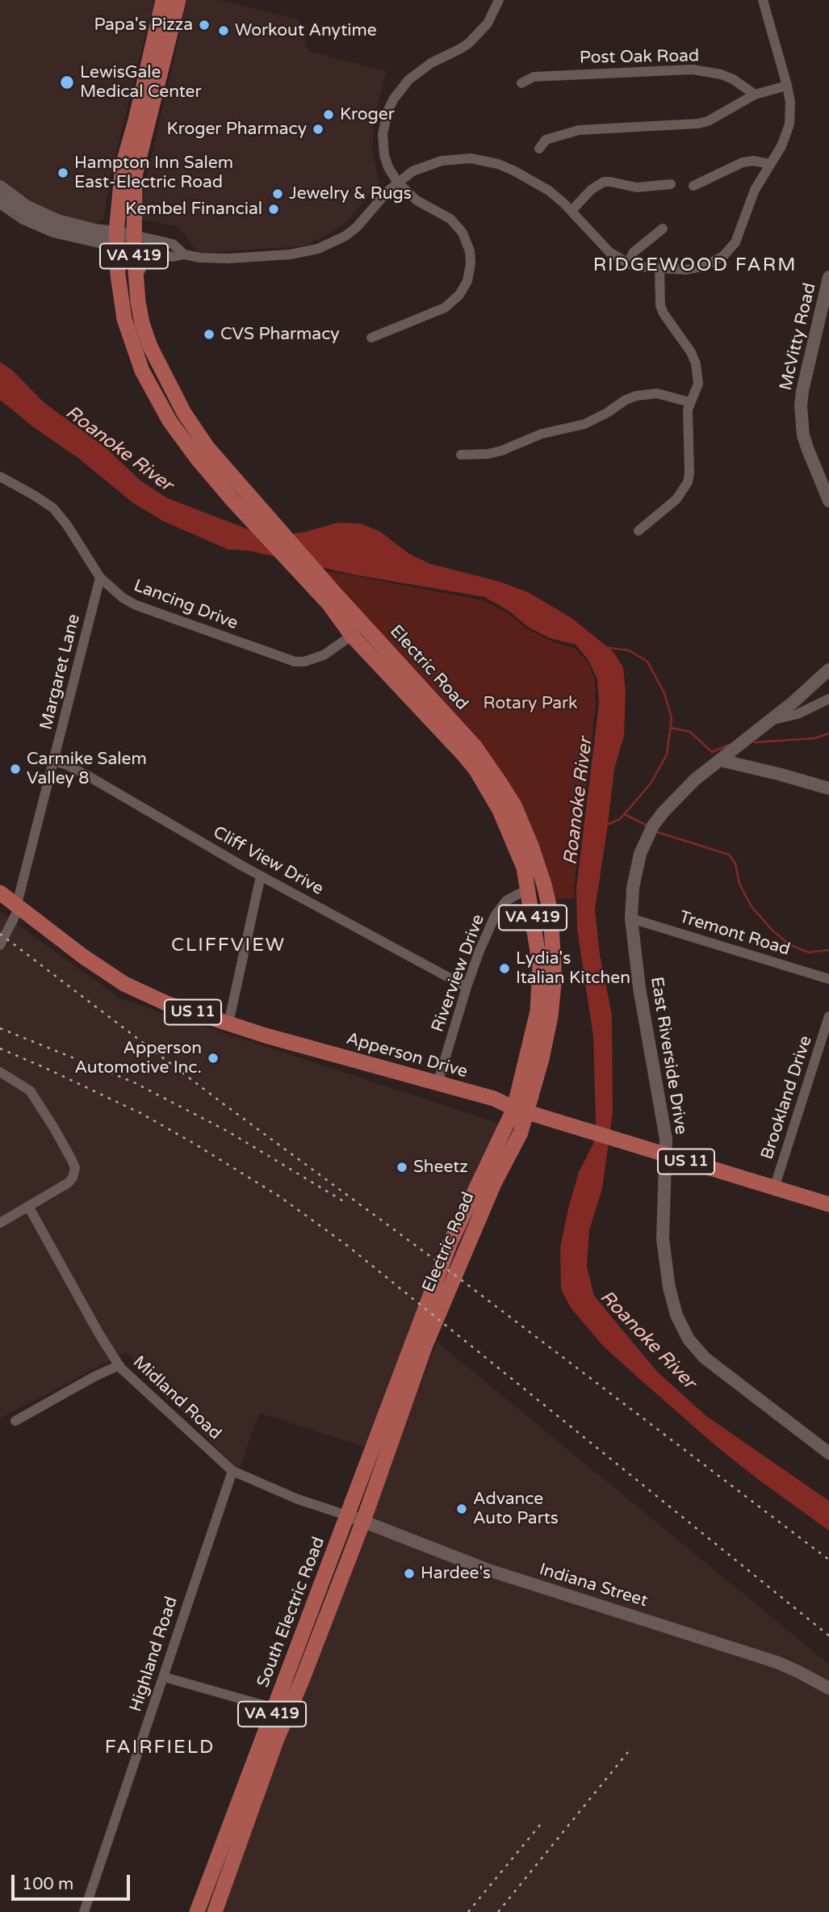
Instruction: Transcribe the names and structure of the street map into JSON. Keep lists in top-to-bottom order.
{
  "streets": {
    "main road": [
      "VA 419",
      "Electric Road",
      "US 11",
      "Apperson Drive",
      "South Electric Road"
    ],
    "street": [
      "Post Oak Road",
      "McVitty Road",
      "Lancing Drive",
      "Margaret Lane",
      "Cliff View Drive",
      "Tremont Road",
      "Riverview Drive",
      "East Riverside Drive",
      "Brookland Drive",
      "Midland Road",
      "Indiana Street",
      "Highland Road"
    ]
  },
  "crossings": [
    ["Lancing Drive", "Electric Road"],
    ["Lancing Drive", "Margaret Lane"],
    ["Electric Road", "Riverview Drive"],
    ["Electric Road", "Apperson Drive"],
    ["Electric Road", "Midland Road"],
    ["Electric Road", "Indiana Street"],
    ["Electric Road", "South Electric Road"],
    ["Margaret Lane", "Cliff View Drive"],
    ["Margaret Lane", "Apperson Drive"],
    ["Cliff View Drive", "Riverview Drive"],
    ["Tremont Road", "East Riverside Drive"],
    ["Riverview Drive", "Apperson Drive"],
    ["Apperson Drive", "East Riverside Drive"],
    ["Apperson Drive", "Brookland Drive"],
    ["Midland Road", "Indiana Street"],
    ["Midland Road", "South Electric Road"],
    ["Midland Road", "Highland Road"],
    ["Indiana Street", "South Electric Road"]
  ],
  "districts": ["RIDGEWOOD FARM", "CLIFFVIEW", "FAIRFIELD"],
  "water": ["Roanoke River"],
  "parks": ["Rotary Park"],
  "places": [
    "Papa's Pizza",
    "Workout Anytime",
    "LewisGale Medical Center",
    "Kroger",
    "Kroger Pharmacy",
    "Hampton Inn Salem East-Electric Road",
    "Jewelry & Rugs",
    "Kembel Financial",
    "CVS Pharmacy",
    "Carmike Salem Valley 8",
    "Lydia's Italian Kitchen",
    "Apperson Automotive Inc.",
    "Sheetz",
    "Advance Auto Parts",
    "Hardee's"
  ],
  "scale_bar": "100 m"
}
